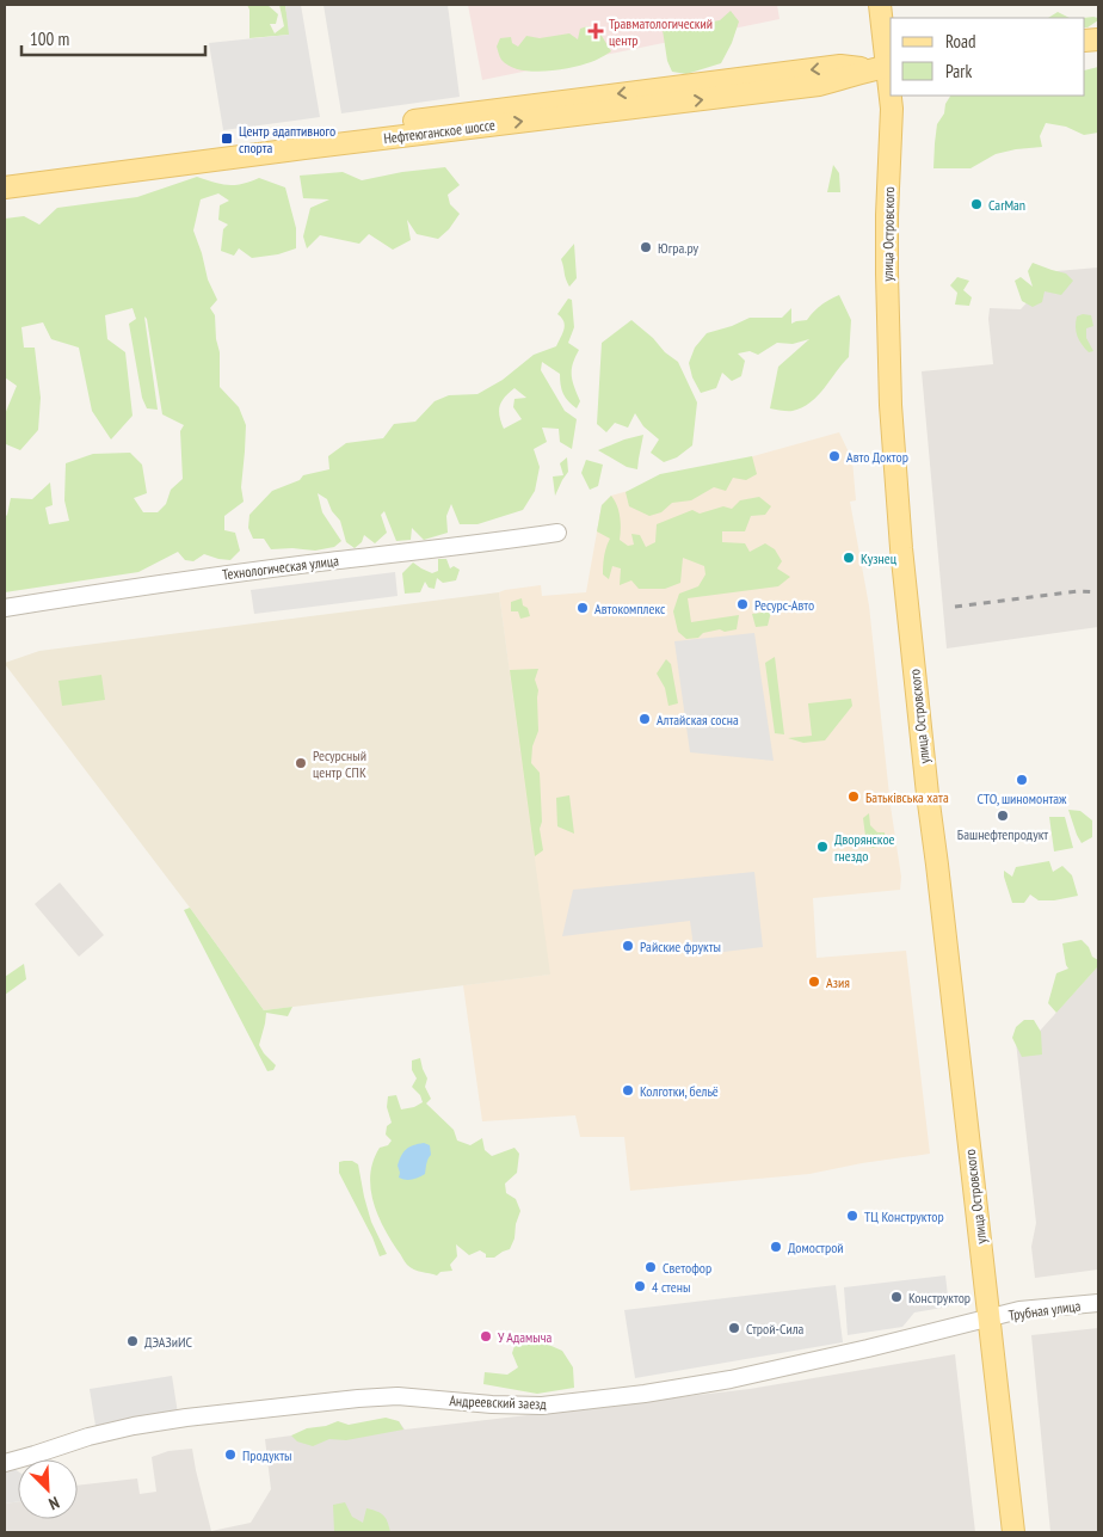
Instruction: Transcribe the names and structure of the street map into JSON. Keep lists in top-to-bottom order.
{
  "streets": {
    "main road": ["Нефтеюганское шоссе", "улица Островского"],
    "street": ["Технологическая улица", "Трубная улица", "Андреевский заезд"]
  },
  "crossings": [
    ["Нефтеюганское шоссе", "улица Островского"],
    ["улица Островского", "Трубная улица"],
    ["улица Островского", "Андреевский заезд"],
    ["Трубная улица", "Андреевский заезд"]
  ],
  "places": {
    "health": ["Травматологический центр"],
    "transit": ["Центр адаптивного спорта"],
    "other": [
      "CarMan",
      "Югра.ру",
      "Авто Доктор",
      "Кузнец",
      "Ресурс-Авто",
      "Автокомплекс",
      "Алтайская сосна",
      "Ресурсный центр СПК",
      "СТО, шиномонтаж",
      "Батькiвська хата",
      "Башнефтепродукт",
      "Дворянское гнездо",
      "Райские фрукты",
      "Азия",
      "Колготки, бельё",
      "ТЦ Конструктор",
      "Домострой",
      "Светофор",
      "4 стены",
      "Конструктор",
      "Строй-Сила",
      "У Адамыча",
      "ДЭАЗиИС",
      "Продукты"
    ]
  },
  "legend": ["Road", "Park"],
  "scale_bar": "100 m",
  "north": "bottom right"
}
